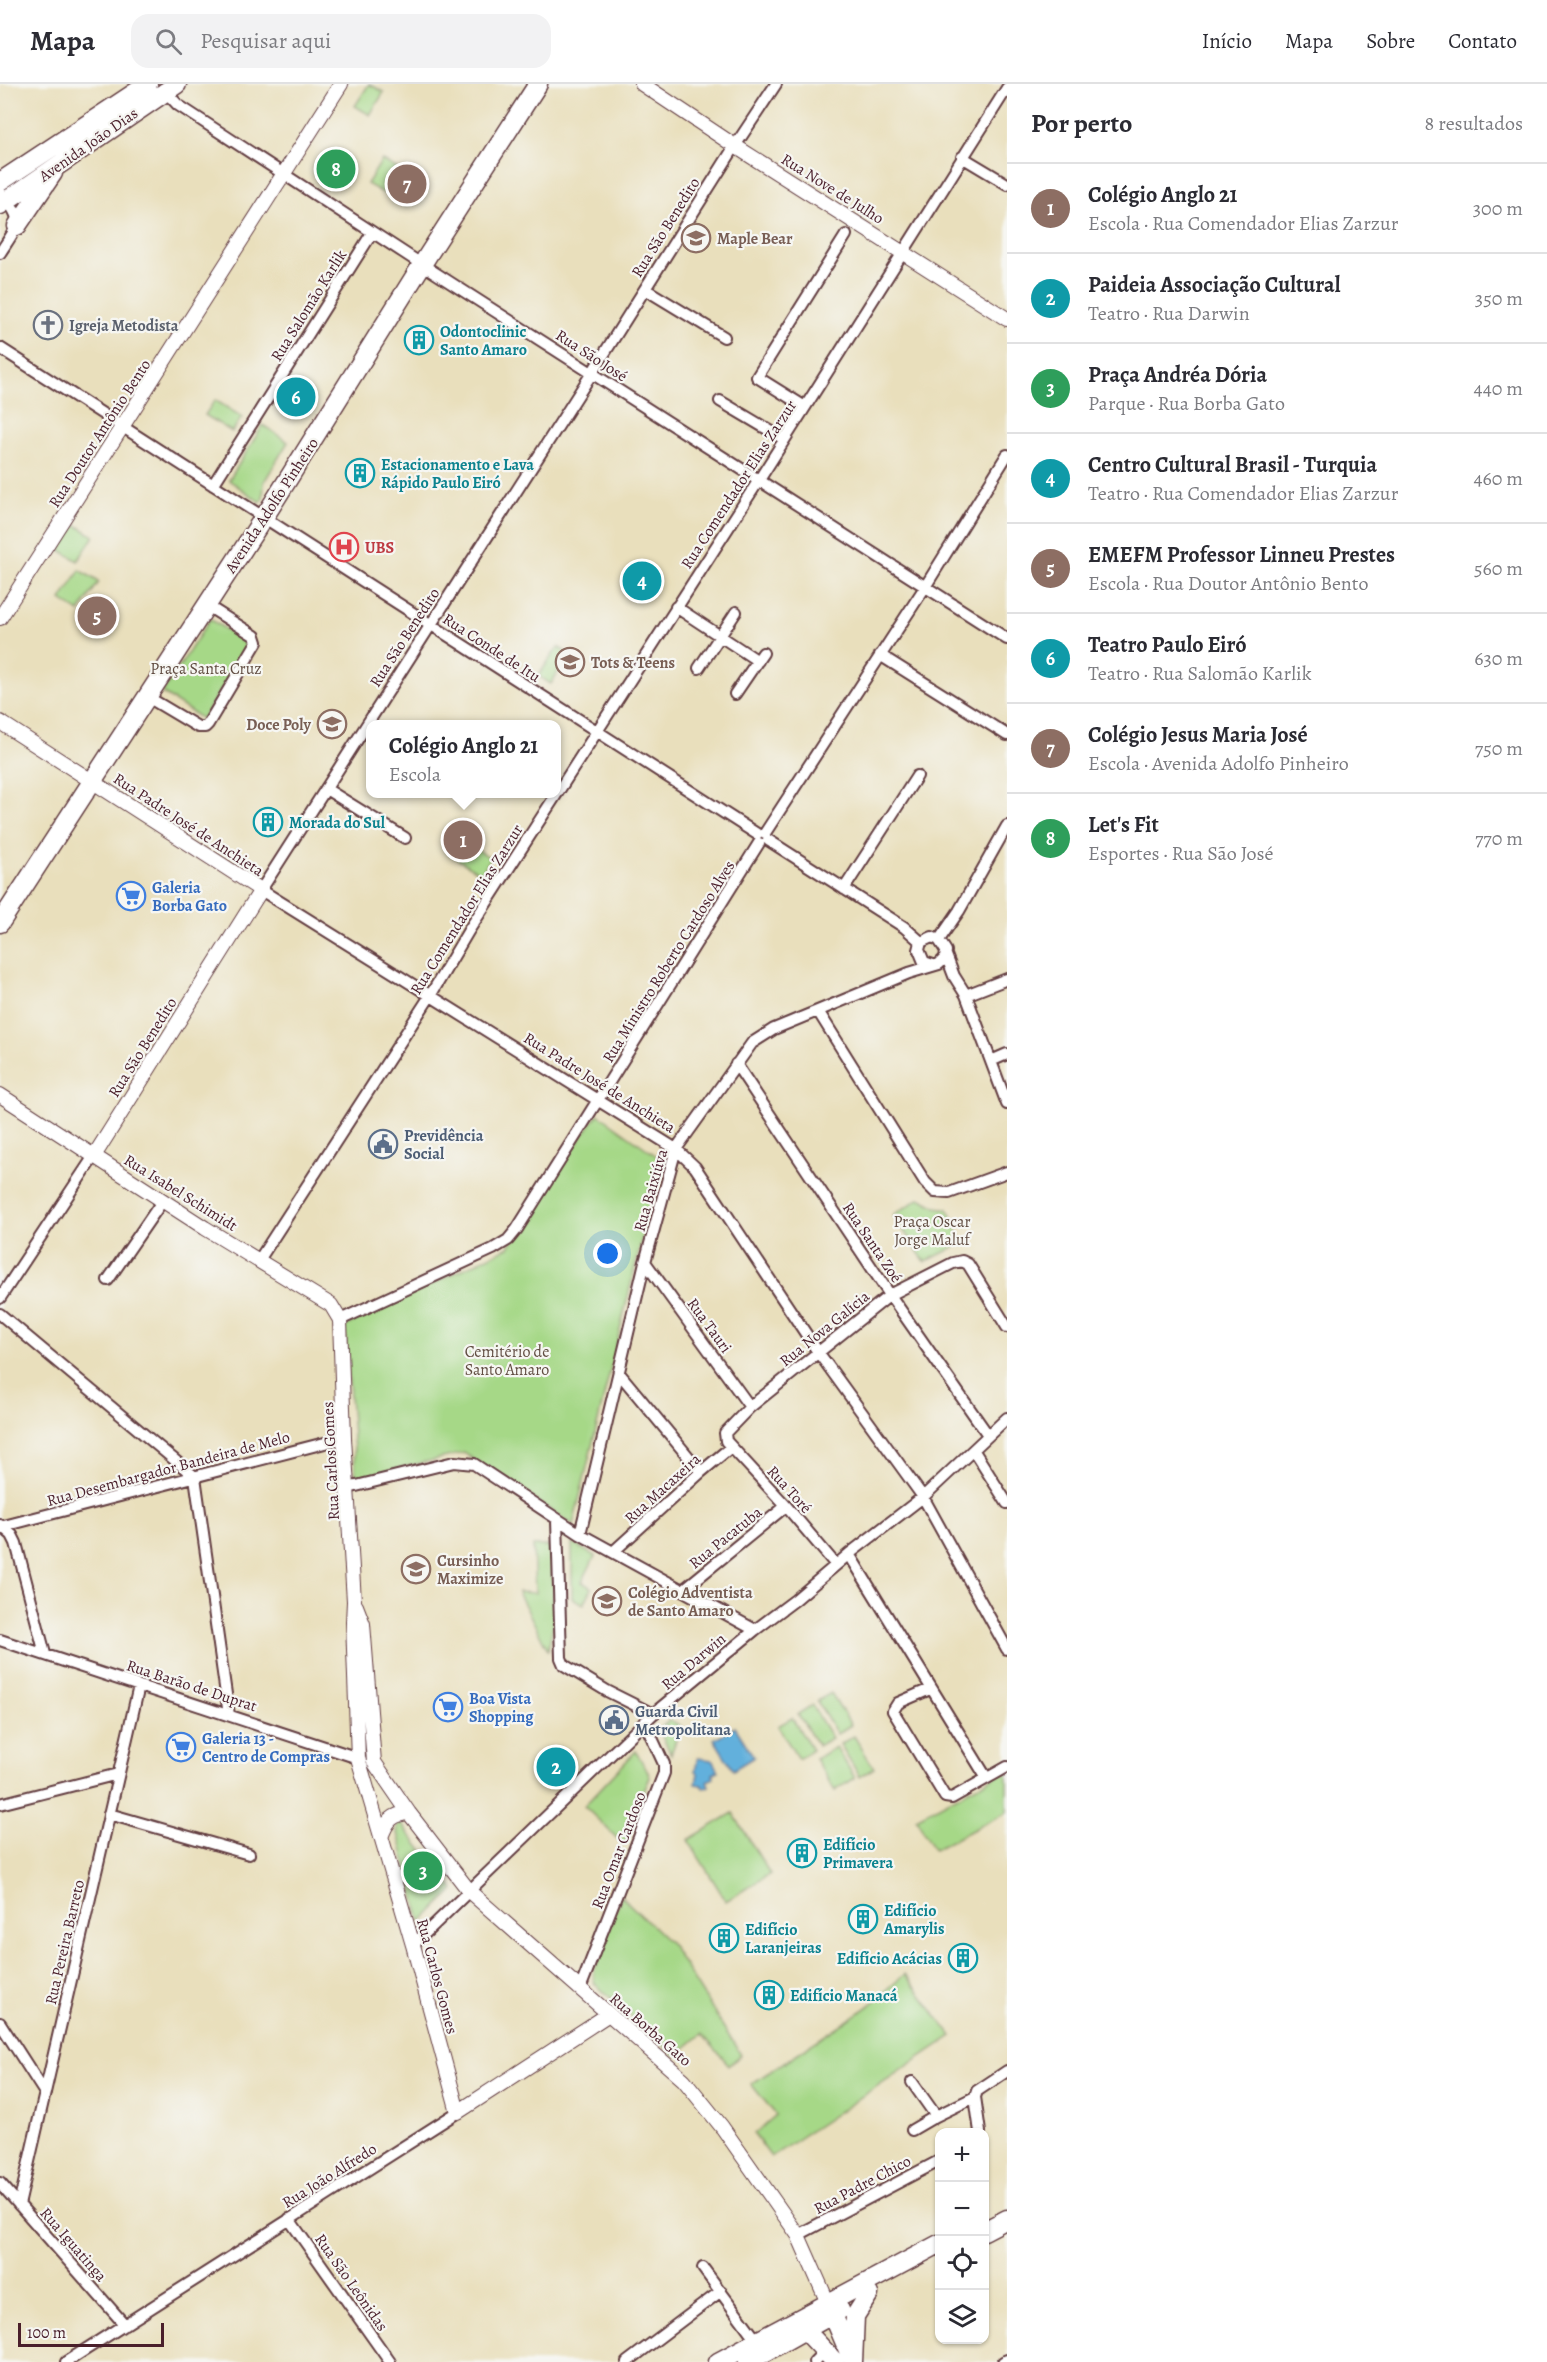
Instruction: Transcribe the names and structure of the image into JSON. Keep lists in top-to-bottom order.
{
  "streets": {
    "main road": ["Avenida João Dias", "Avenida Adolfo Pinheiro"],
    "street": [
      "Rua Nove de Julho",
      "Rua São Benedito",
      "Rua Salomão Karlik",
      "Rua São José",
      "Rua Doutor Antônio Bento",
      "Rua Comendador Elias Zarzur",
      "Rua Conde de Itu",
      "Rua Padre José de Anchieta",
      "Rua Ministro Roberto Cardoso Alves",
      "Rua Baixiúva",
      "Rua Isabel Schimidt",
      "Rua Santa Zoé",
      "Rua Tauri",
      "Rua Nova Galícia",
      "Rua Carlos Gomes",
      "Rua Desembargador Bandeira de Melo",
      "Rua Macaxeira",
      "Rua Toré",
      "Rua Pacatuba",
      "Rua Darwin",
      "Rua Barão de Duprat",
      "Rua Omar Cardoso",
      "Rua Pereira Barreto",
      "Rua Borba Gato",
      "Rua João Alfredo",
      "Rua Padre Chico",
      "Rua Iguatinga",
      "Rua São Leônidas"
    ]
  },
  "crossings": [
    ["Avenida João Dias", "Rua São José"],
    ["Rua Nove de Julho", "Rua São Benedito"],
    ["Rua Nove de Julho", "Rua Comendador Elias Zarzur"],
    ["Rua São Benedito", "Rua São José"],
    ["Rua São Benedito", "Rua Conde de Itu"],
    ["Rua São Benedito", "Rua Padre José de Anchieta"],
    ["Rua São Benedito", "Rua Isabel Schimidt"],
    ["Rua Salomão Karlik", "Rua São José"],
    ["Rua Salomão Karlik", "Rua Conde de Itu"],
    ["Rua São José", "Rua Doutor Antônio Bento"],
    ["Rua São José", "Rua Comendador Elias Zarzur"],
    ["Rua São José", "Avenida Adolfo Pinheiro"],
    ["Rua São José", "Rua Ministro Roberto Cardoso Alves"],
    ["Rua Doutor Antônio Bento", "Rua Conde de Itu"],
    ["Rua Comendador Elias Zarzur", "Rua Conde de Itu"],
    ["Rua Comendador Elias Zarzur", "Rua Padre José de Anchieta"],
    ["Rua Comendador Elias Zarzur", "Rua Isabel Schimidt"],
    ["Avenida Adolfo Pinheiro", "Rua Conde de Itu"],
    ["Avenida Adolfo Pinheiro", "Rua Padre José de Anchieta"],
    ["Rua Conde de Itu", "Rua Ministro Roberto Cardoso Alves"],
    ["Rua Conde de Itu", "Rua Baixiúva"],
    ["Rua Padre José de Anchieta", "Rua Ministro Roberto Cardoso Alves"],
    ["Rua Padre José de Anchieta", "Rua Baixiúva"],
    ["Rua Padre José de Anchieta", "Rua Nova Galícia"],
    ["Rua Padre José de Anchieta", "Rua Darwin"],
    ["Rua Ministro Roberto Cardoso Alves", "Rua Isabel Schimidt"],
    ["Rua Ministro Roberto Cardoso Alves", "Rua Carlos Gomes"],
    ["Rua Baixiúva", "Rua Santa Zoé"],
    ["Rua Baixiúva", "Rua Tauri"],
    ["Rua Isabel Schimidt", "Rua Carlos Gomes"],
    ["Rua Santa Zoé", "Rua Nova Galícia"],
    ["Rua Santa Zoé", "Rua Darwin"],
    ["Rua Tauri", "Rua Nova Galícia"],
    ["Rua Nova Galícia", "Rua Toré"],
    ["Rua Carlos Gomes", "Rua Desembargador Bandeira de Melo"],
    ["Rua Carlos Gomes", "Rua Darwin"],
    ["Rua Carlos Gomes", "Rua Barão de Duprat"],
    ["Rua Carlos Gomes", "Rua Borba Gato"],
    ["Rua Carlos Gomes", "Rua João Alfredo"],
    ["Rua Macaxeira", "Rua Toré"],
    ["Rua Toré", "Rua Pacatuba"],
    ["Rua Toré", "Rua Darwin"],
    ["Rua Darwin", "Rua Omar Cardoso"],
    ["Rua Darwin", "Rua Borba Gato"],
    ["Rua Barão de Duprat", "Rua Pereira Barreto"],
    ["Rua Omar Cardoso", "Rua Borba Gato"],
    ["Rua Pereira Barreto", "Rua Iguatinga"],
    ["Rua Borba Gato", "Rua João Alfredo"],
    ["Rua Borba Gato", "Rua Padre Chico"],
    ["Rua João Alfredo", "Rua Iguatinga"],
    ["Rua João Alfredo", "Rua São Leônidas"]
  ],
  "parks": ["Praça Santa Cruz", "Praça Oscar Jorge Maluf", "Cemitério de Santo Amaro"],
  "places": {
    "school or university": [
      "Maple Bear",
      "Tots & Teens",
      "Doce Poly",
      "Cursinho Maximize",
      "Colégio Adventista de Santo Amaro"
    ],
    "church": ["Igreja Metodista"],
    "building": [
      "Odontoclinic Santo Amaro",
      "Estacionamento e Lava Rápido Paulo Eiró",
      "Morada do Sul",
      "Edifício Primavera",
      "Edifício Amarylis",
      "Edifício Laranjeiras",
      "Edifício Acácias",
      "Edifício Manacá"
    ],
    "hospital": ["UBS"],
    "supermarket": ["Galeria Borba Gato", "Boa Vista Shopping", "Galeria 13 - Centro de Compras"],
    "public building": ["Previdência Social", "Guarda Civil Metropolitana"]
  },
  "scale_bar": "100 m",
  "page": {
    "header": "Mapa",
    "search": "Pesquisar aqui",
    "nav": [
      "Início",
      "Mapa",
      "Sobre",
      "Contato"
    ],
    "heading": ["Por perto", "8 resultados"],
    "pins": [
      "8",
      "7",
      "6",
      "4",
      "5",
      "1",
      "2",
      "3"
    ],
    "list": [
      {
        "mark": "1",
        "name": "Colégio Anglo 21",
        "note": "Escola · Rua Comendador Elias Zarzur",
        "value": "300 m"
      },
      {
        "mark": "2",
        "name": "Paideia Associação Cultural",
        "note": "Teatro · Rua Darwin",
        "value": "350 m"
      },
      {
        "mark": "3",
        "name": "Praça Andréa Dória",
        "note": "Parque · Rua Borba Gato",
        "value": "440 m"
      },
      {
        "mark": "4",
        "name": "Centro Cultural Brasil - Turquia",
        "note": "Teatro · Rua Comendador Elias Zarzur",
        "value": "460 m"
      },
      {
        "mark": "5",
        "name": "EMEFM Professor Linneu Prestes",
        "note": "Escola · Rua Doutor Antônio Bento",
        "value": "560 m"
      },
      {
        "mark": "6",
        "name": "Teatro Paulo Eiró",
        "note": "Teatro · Rua Salomão Karlik",
        "value": "630 m"
      },
      {
        "mark": "7",
        "name": "Colégio Jesus Maria José",
        "note": "Escola · Avenida Adolfo Pinheiro",
        "value": "750 m"
      },
      {
        "mark": "8",
        "name": "Let's Fit",
        "note": "Esportes · Rua São José",
        "value": "770 m"
      }
    ],
    "popup": ["Colégio Anglo 21", "Escola"],
    "map_buttons": ["+", "−"],
    "scale": "100 m"
  }
}
